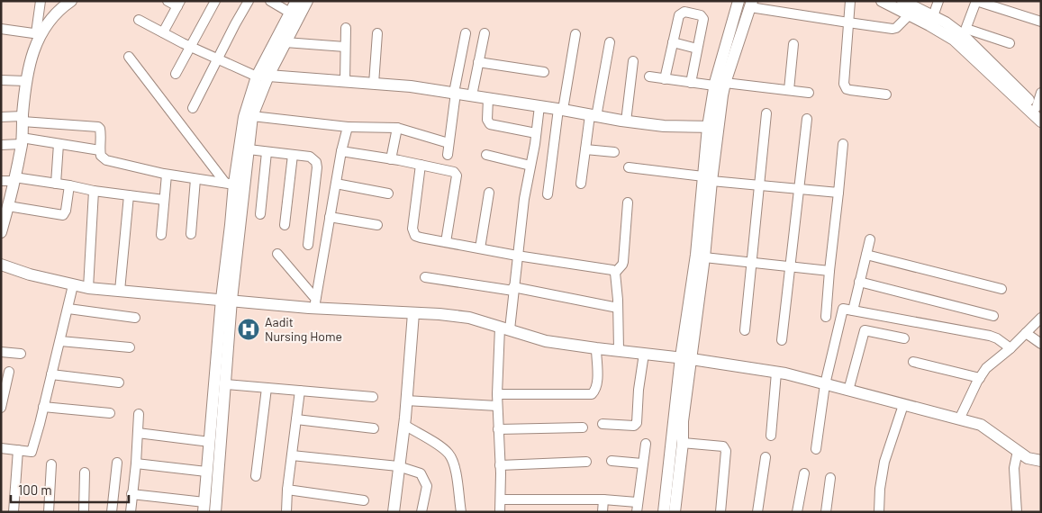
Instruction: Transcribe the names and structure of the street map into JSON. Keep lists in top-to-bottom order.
{
  "places": {
    "hospital": ["Aadit Nursing Home"]
  },
  "scale_bar": "100 m"
}
